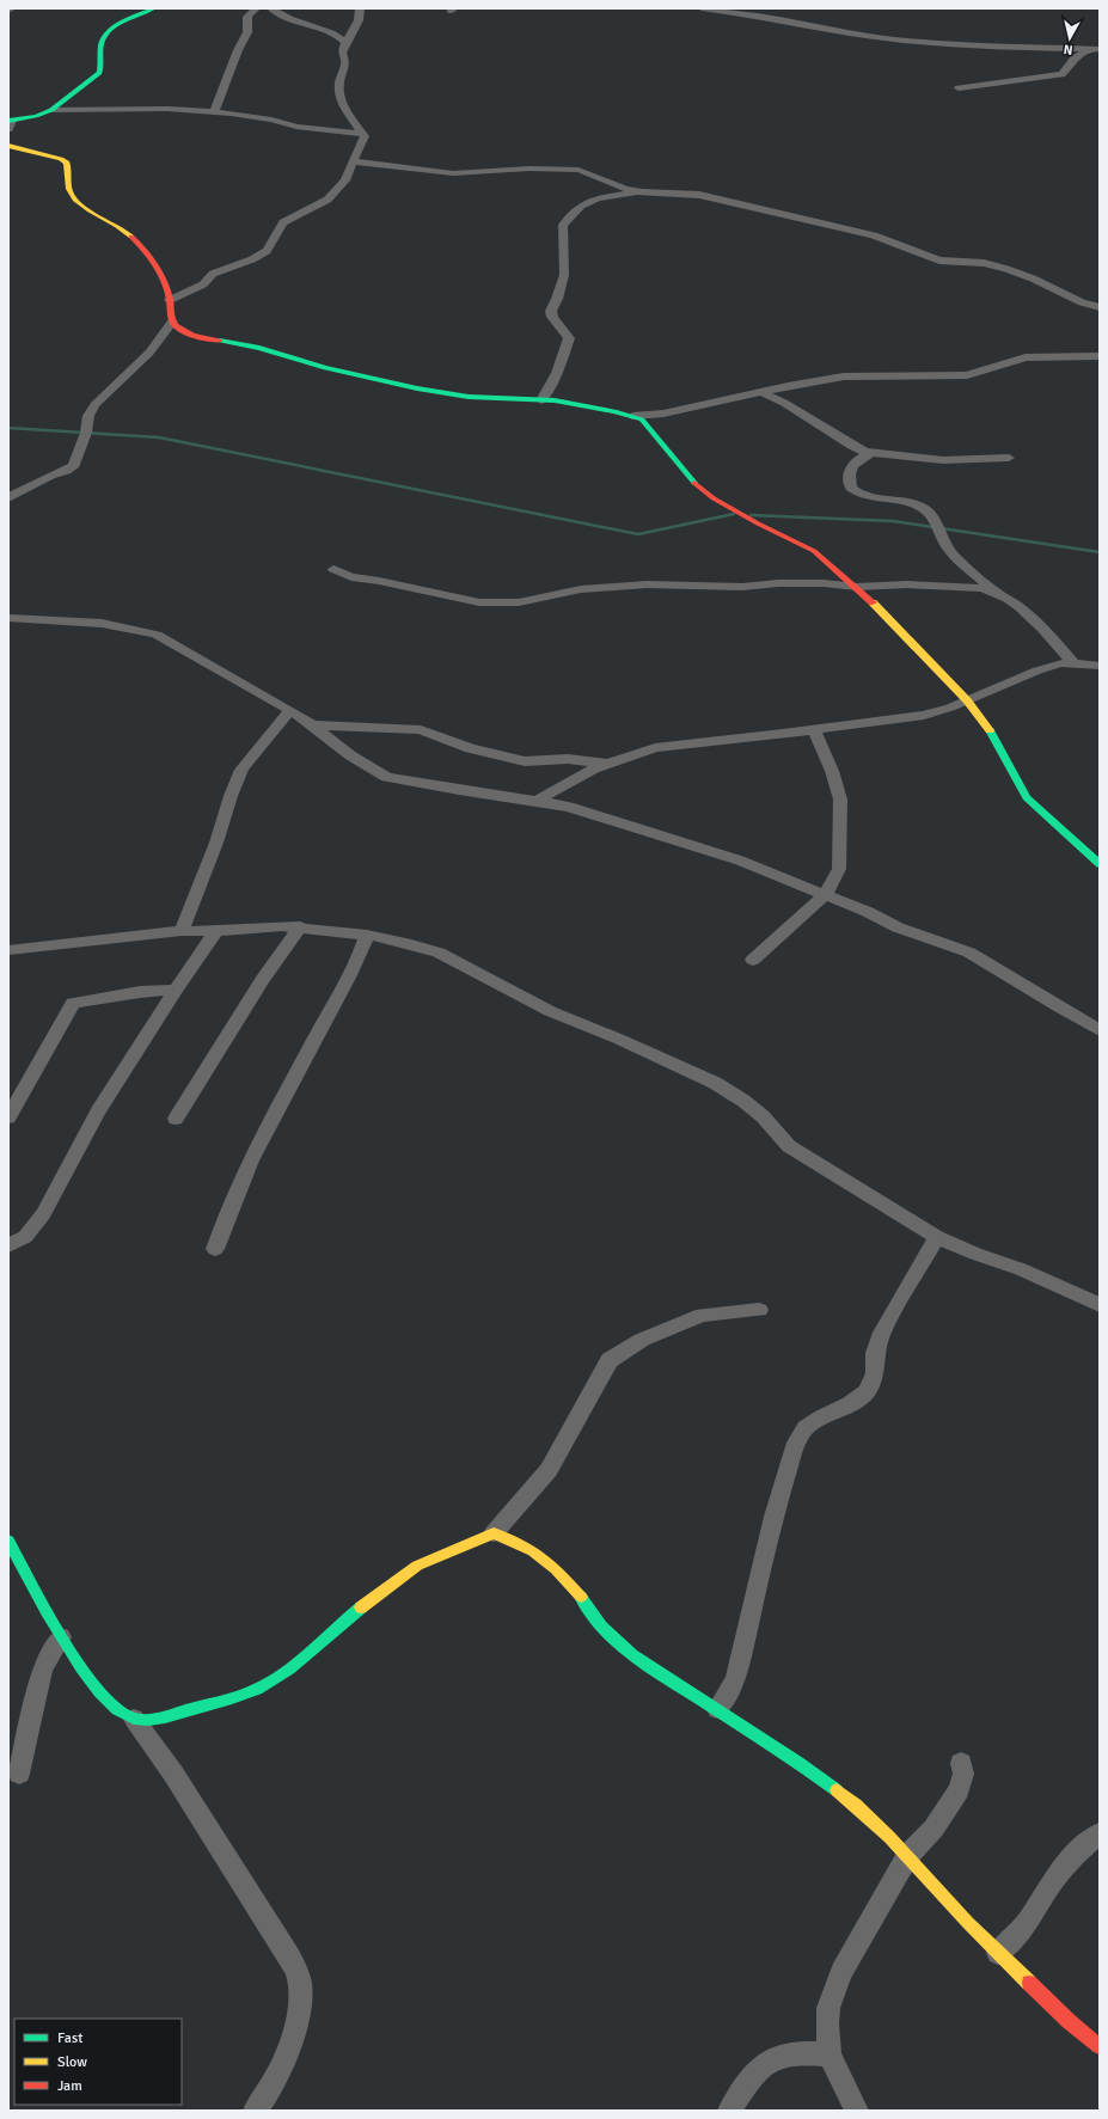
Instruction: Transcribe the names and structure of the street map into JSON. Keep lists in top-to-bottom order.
{
  "legend": ["Fast", "Slow", "Jam"],
  "north": "bottom"
}
